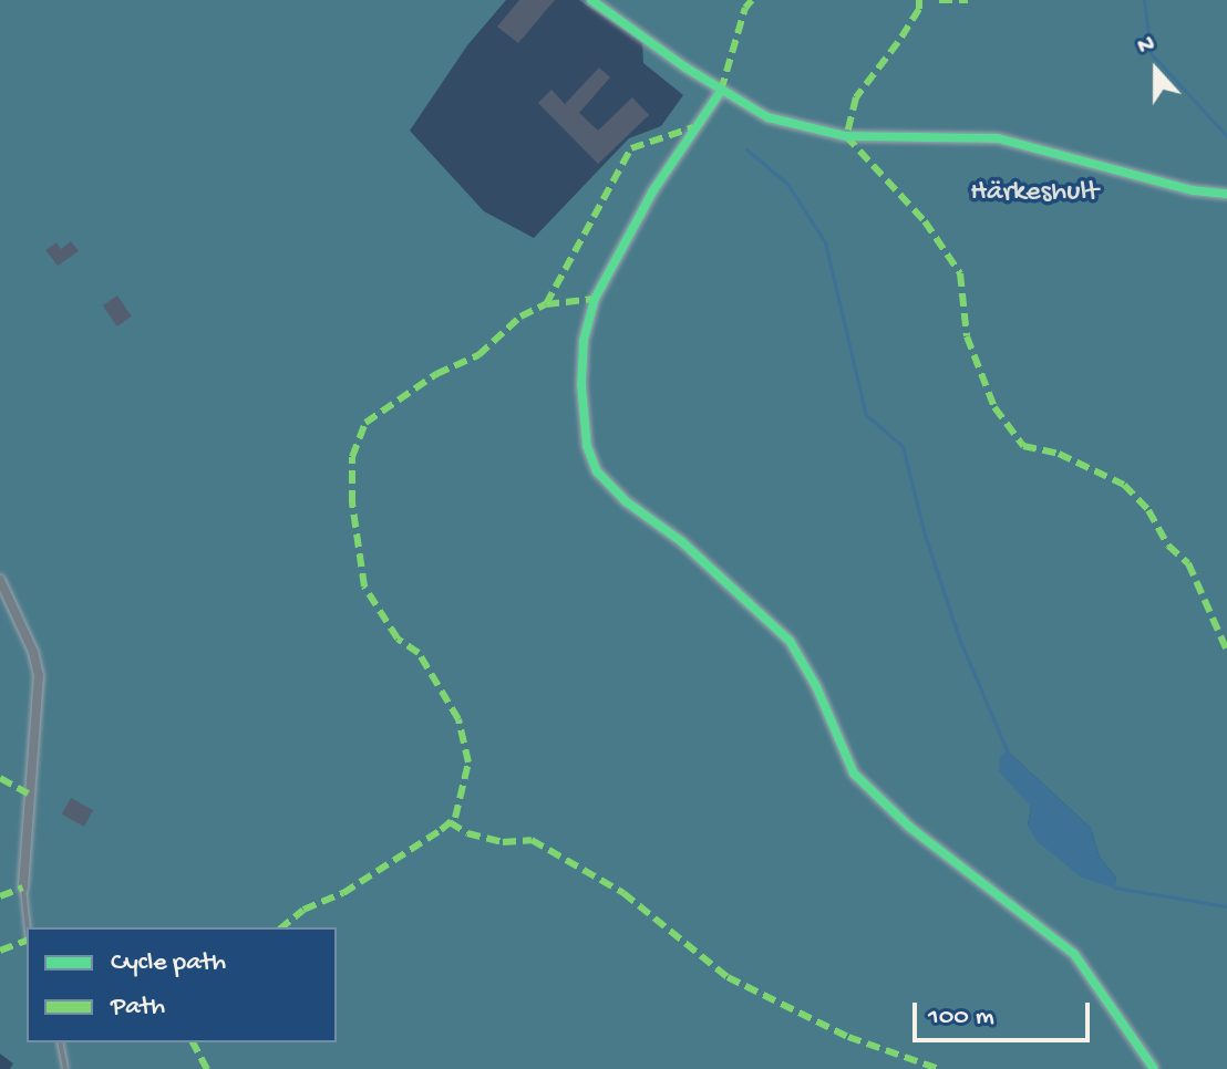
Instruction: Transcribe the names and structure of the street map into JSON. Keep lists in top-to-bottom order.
{
  "parks": ["Härkeshult"],
  "legend": ["Cycle path", "Path"],
  "scale_bar": "100 m",
  "north": "top"
}
